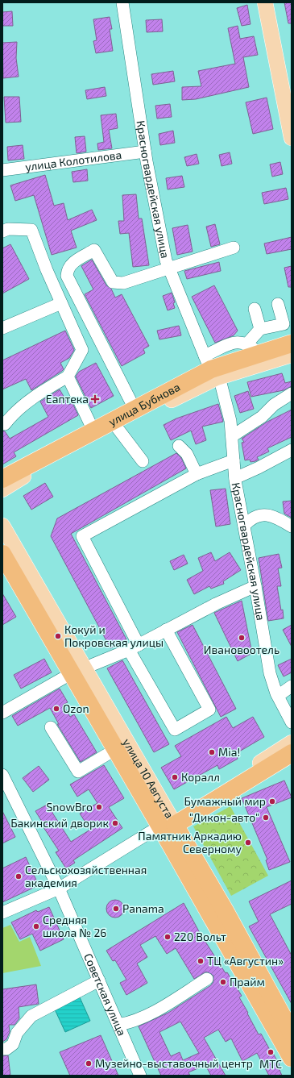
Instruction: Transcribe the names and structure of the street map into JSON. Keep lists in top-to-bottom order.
{
  "streets": {
    "highway": ["улица Бубнова", "улица 10 Августа"],
    "street": ["улица Колотилова", "Красногвардейская улица", "Советская улица"]
  },
  "crossings": [
    ["улица Колотилова", "Красногвардейская улица"],
    ["Красногвардейская улица", "улица Бубнова"]
  ],
  "places": {
    "health": ["Еаптека"],
    "other": [
      "Кокуй и Покровская улицы",
      "Ивановоотель",
      "Ozon",
      "Mia!",
      "Коралл",
      "Бумажный мир",
      "SnowBro",
      "\"Дикон-авто\"",
      "Бакинский дворик",
      "Памятник Аркадию Северному",
      "Сельскохозяйственная академия",
      "Panama",
      "Средняя школа № 26",
      "220 Вольт",
      "ТЦ «Августин»",
      "Прайм",
      "МТС",
      "Музейно-выставочный центр"
    ]
  }
}
